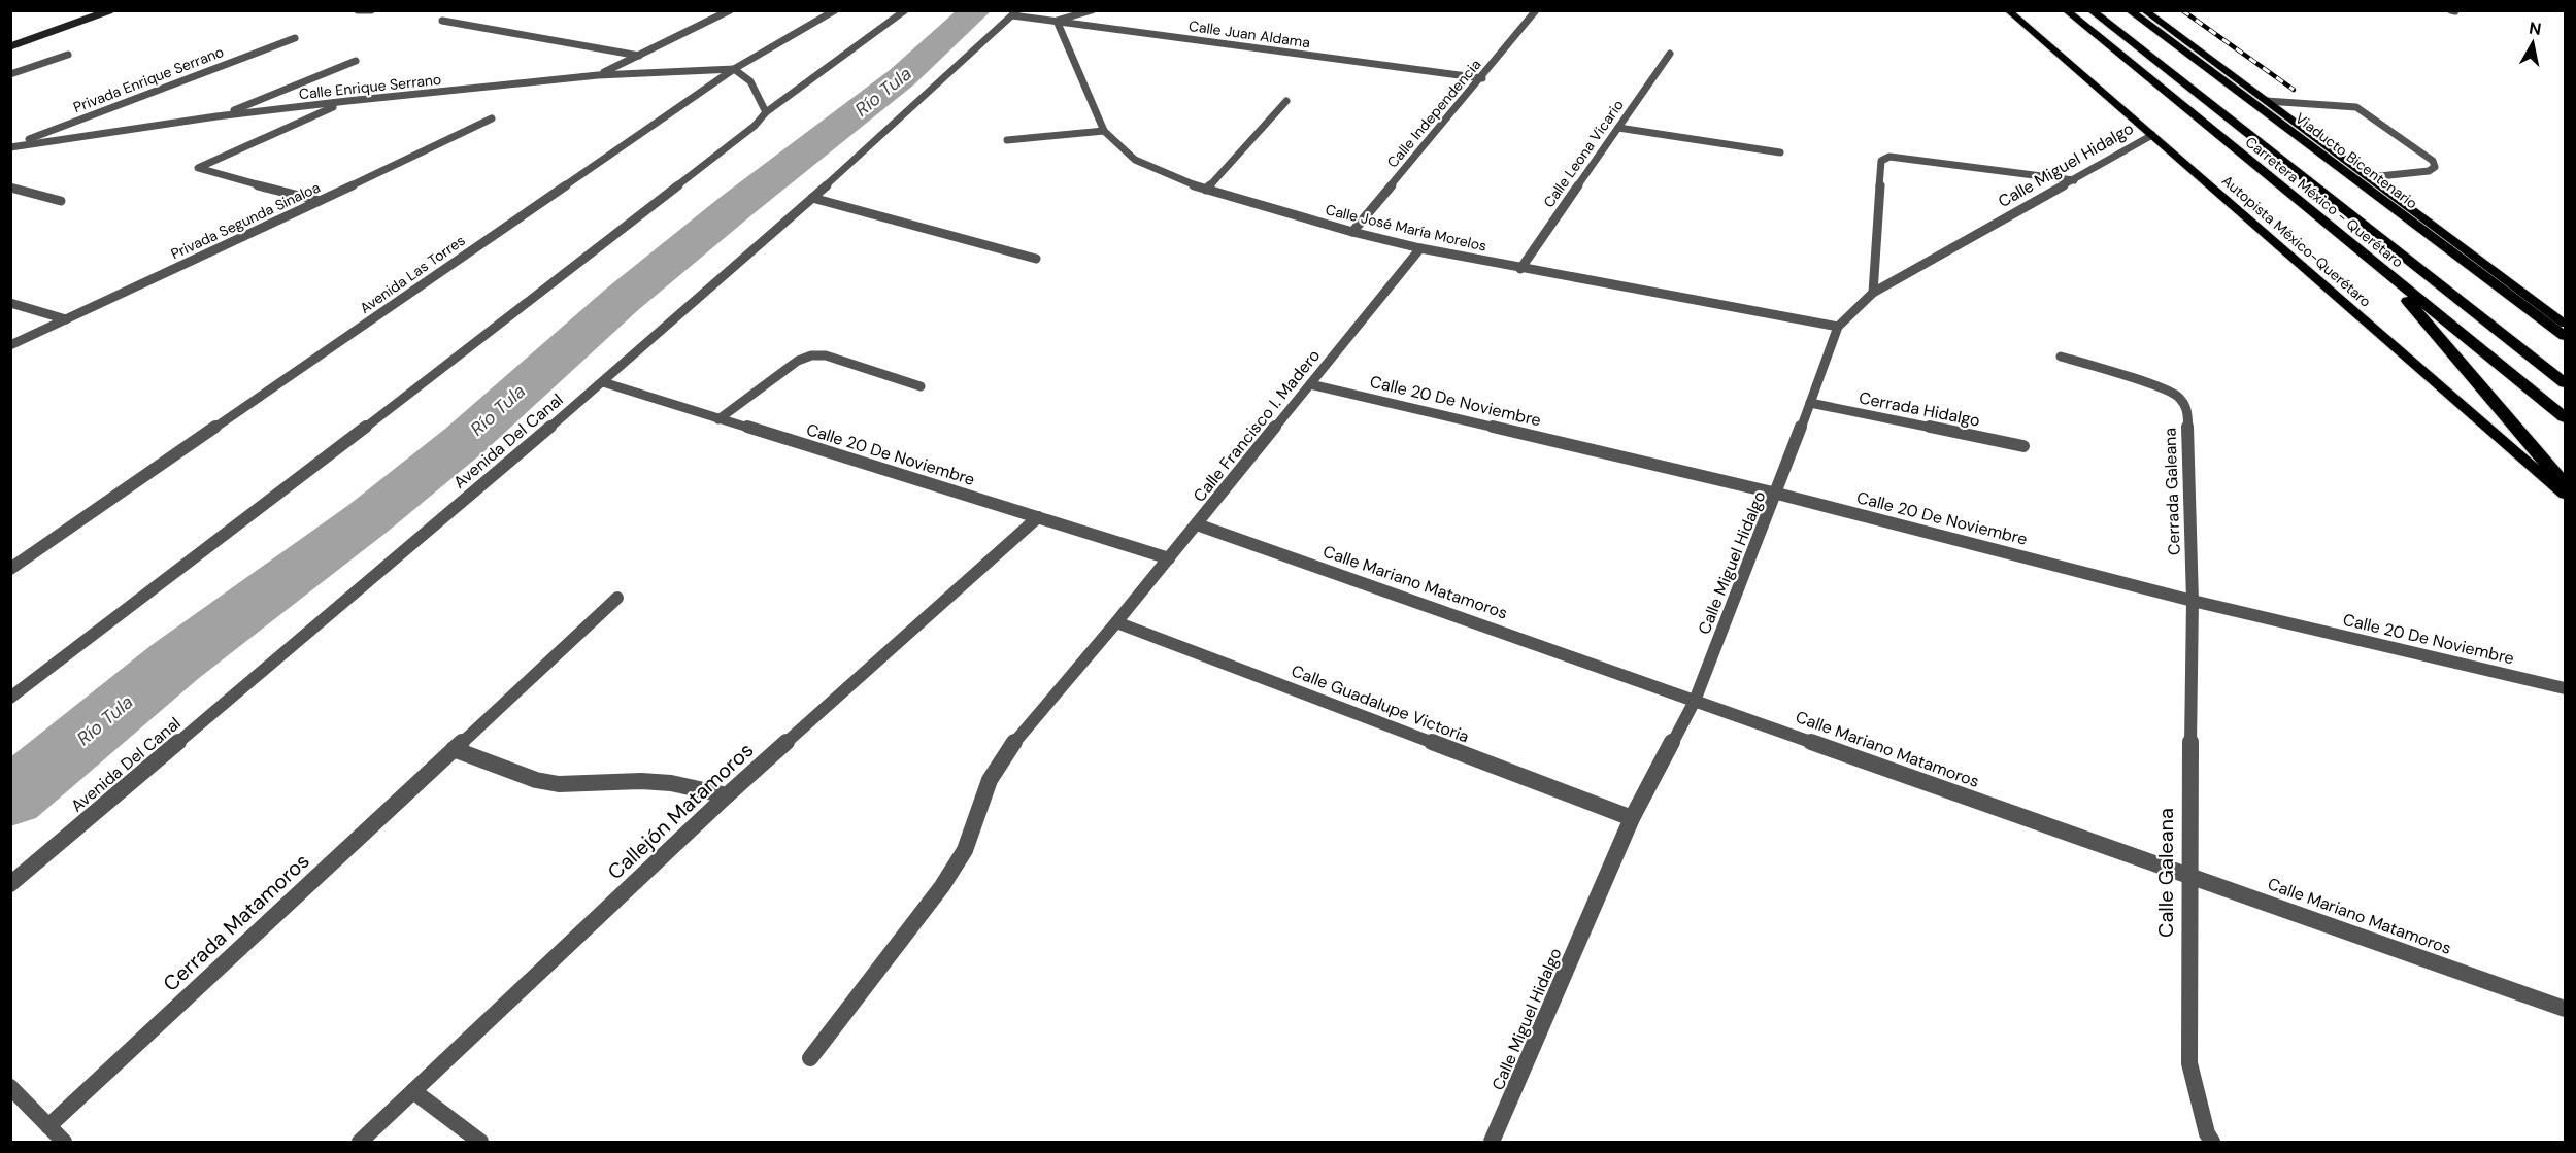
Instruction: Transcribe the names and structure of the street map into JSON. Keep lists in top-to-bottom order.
{
  "streets": {
    "highway": ["Viaducto Bicentenario", "Carretera México - Querétaro"],
    "main road": ["Autopista México-Querétaro"],
    "street": [
      "Calle Juan Aldama",
      "Privada Enrique Serrano",
      "Calle Enrique Serrano",
      "Calle Independencia",
      "Calle Leona Vicario",
      "Calle Miguel Hidalgo",
      "Privada Segunda Sinaloa",
      "Calle José María Morelos",
      "Avenida Las Torres",
      "Calle 20 De Noviembre",
      "Cerrada Hidalgo",
      "Calle Francisco I. Madero",
      "Avenida Del Canal",
      "Cerrada Galeana",
      "Calle Mariano Matamoros",
      "Calle Guadalupe Victoria",
      "Callejón Matamoros",
      "Calle Galeana",
      "Cerrada Matamoros"
    ]
  },
  "crossings": [
    ["Calle Juan Aldama", "Calle Independencia"],
    ["Calle Juan Aldama", "Calle José María Morelos"],
    ["Calle Juan Aldama", "Avenida Del Canal"],
    ["Privada Enrique Serrano", "Calle Enrique Serrano"],
    ["Calle Enrique Serrano", "Avenida Las Torres"],
    ["Calle Independencia", "Calle José María Morelos"],
    ["Calle Leona Vicario", "Calle José María Morelos"],
    ["Calle Miguel Hidalgo", "Calle José María Morelos"],
    ["Calle Miguel Hidalgo", "Autopista México-Querétaro"],
    ["Calle Miguel Hidalgo", "Calle 20 De Noviembre"],
    ["Calle Miguel Hidalgo", "Cerrada Hidalgo"],
    ["Calle Miguel Hidalgo", "Calle Mariano Matamoros"],
    ["Calle Miguel Hidalgo", "Calle Guadalupe Victoria"],
    ["Calle José María Morelos", "Calle Francisco I. Madero"],
    ["Calle 20 De Noviembre", "Calle Francisco I. Madero"],
    ["Calle 20 De Noviembre", "Avenida Del Canal"],
    ["Calle 20 De Noviembre", "Cerrada Galeana"],
    ["Calle 20 De Noviembre", "Callejón Matamoros"],
    ["Calle 20 De Noviembre", "Calle Galeana"],
    ["Calle Francisco I. Madero", "Calle Mariano Matamoros"],
    ["Calle Francisco I. Madero", "Calle Guadalupe Victoria"],
    ["Cerrada Galeana", "Calle Galeana"],
    ["Calle Mariano Matamoros", "Calle Galeana"]
  ],
  "water": ["Río Tula"],
  "north": "top"
}
